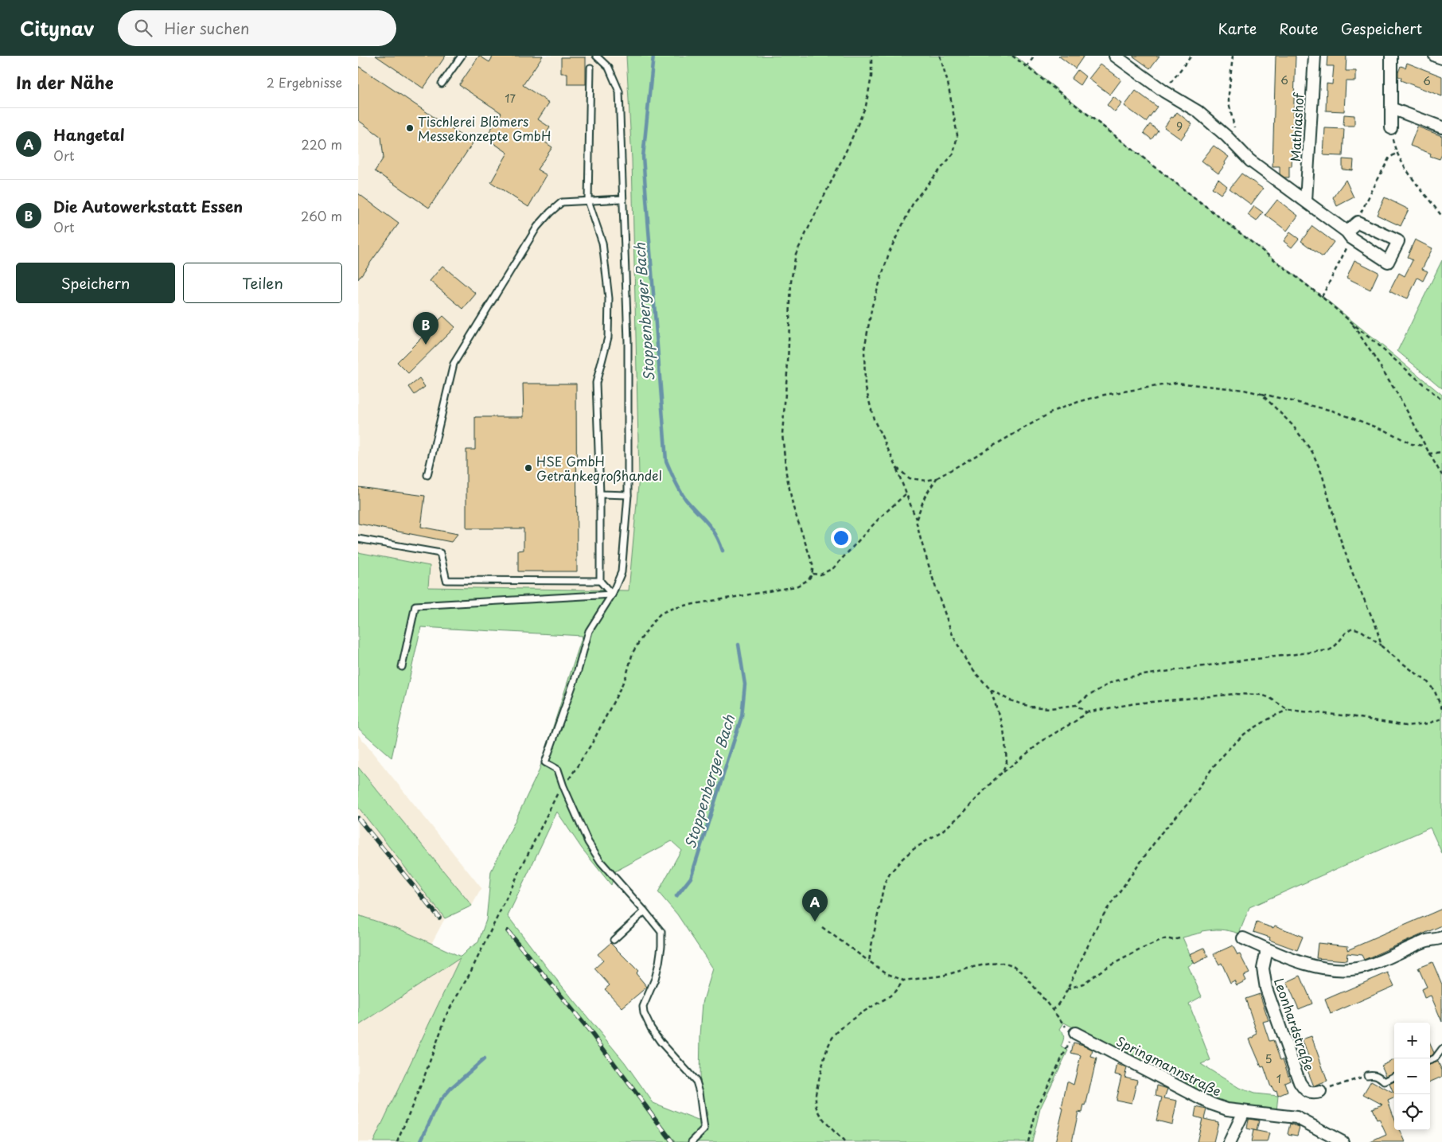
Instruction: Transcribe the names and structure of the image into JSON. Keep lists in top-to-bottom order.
{
  "streets": {
    "street": ["Mathiashof", "Leonhardstraße", "Springmannstraße"]
  },
  "water": ["Stoppenberger Bach"],
  "places": ["Tischlerei Blömers Messekonzepte GmbH", "HSE GmbH Getränkegroßhandel"],
  "house_numbers": [
    "6",
    "6",
    "17",
    "9",
    "5",
    "1"
  ],
  "page": {
    "header": "Citynav",
    "search": "Hier suchen",
    "nav": ["Karte", "Route", "Gespeichert"],
    "heading": ["In der Nähe", "2 Ergebnisse"],
    "list": [
      {
        "mark": "A",
        "name": "Hangetal",
        "note": "Ort",
        "value": "220 m"
      },
      {
        "mark": "B",
        "name": "Die Autowerkstatt Essen",
        "note": "Ort",
        "value": "260 m"
      }
    ],
    "buttons": ["Speichern", "Teilen"],
    "pins": ["B", "A"],
    "map_buttons": ["+", "−"]
  }
}
